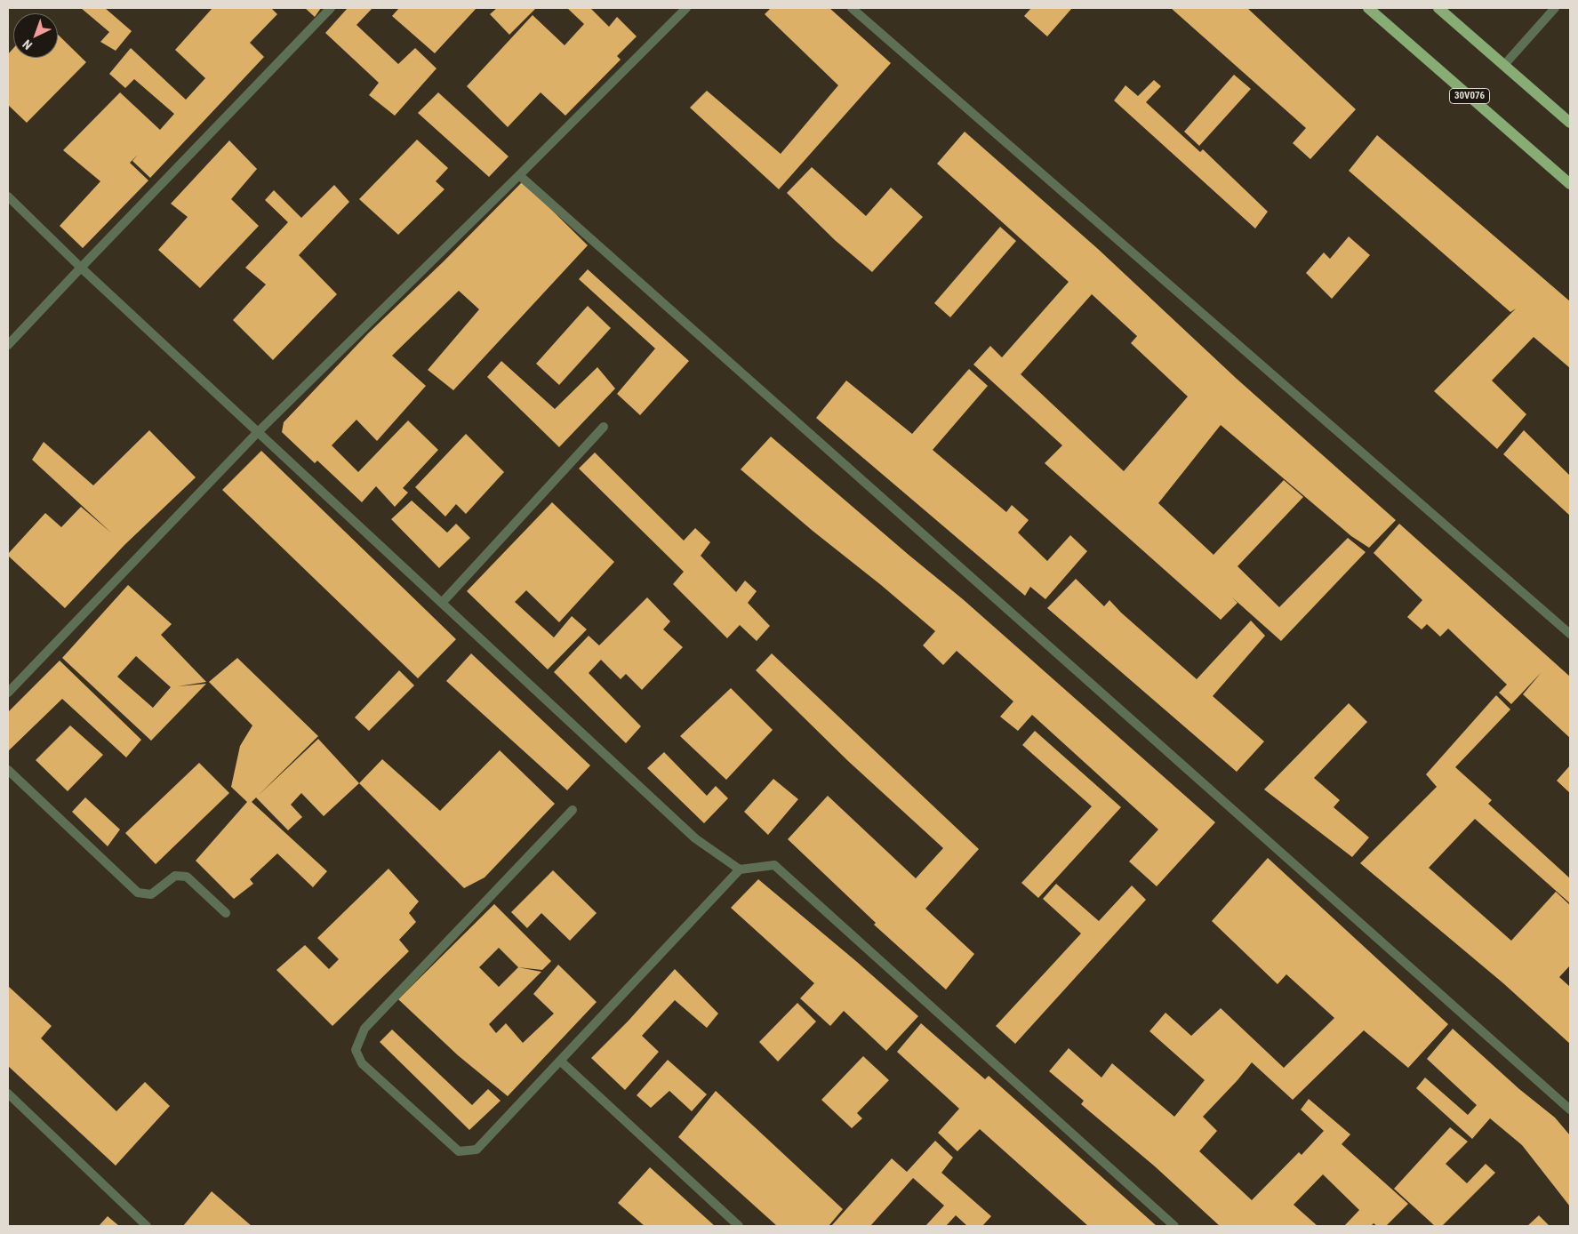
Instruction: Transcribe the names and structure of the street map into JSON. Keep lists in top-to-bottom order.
{
  "streets": {
    "main road": ["30V076"]
  },
  "north": "bottom left"
}
